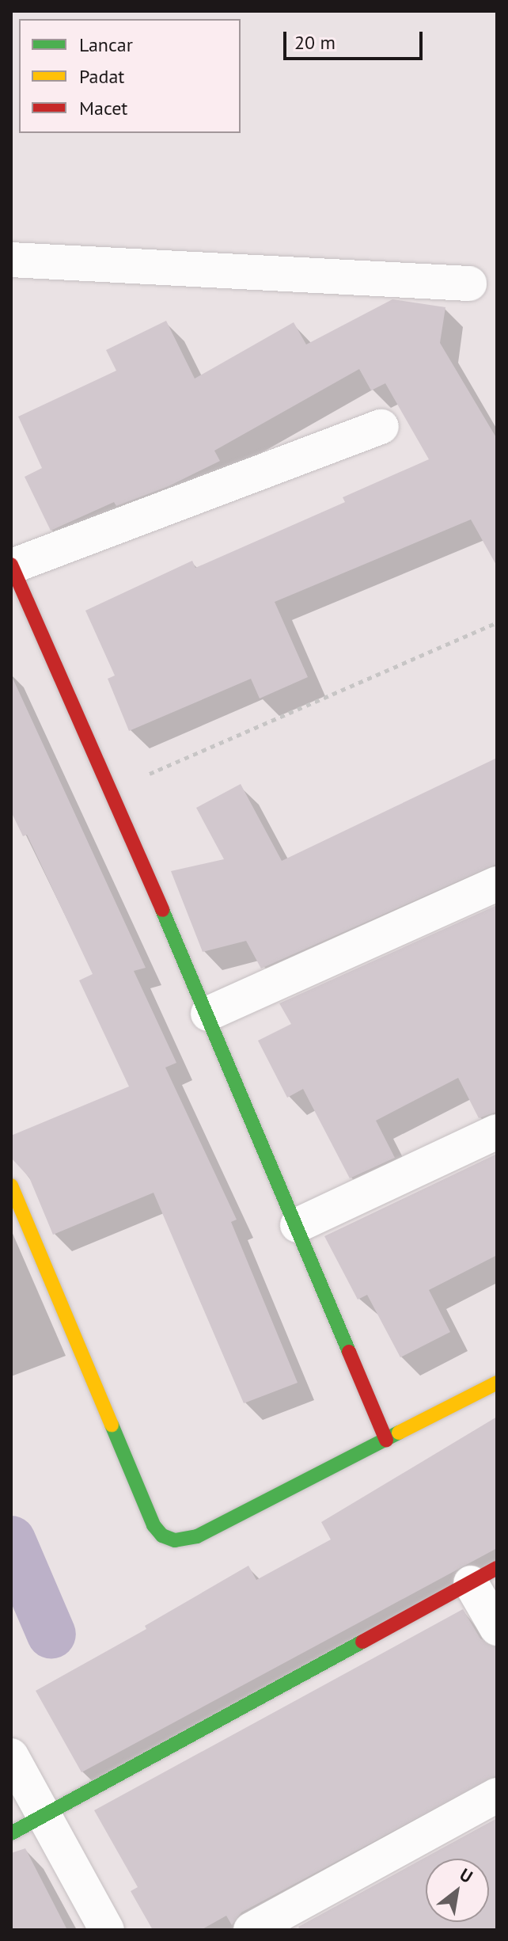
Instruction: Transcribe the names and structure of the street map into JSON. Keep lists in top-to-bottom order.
{
  "legend": ["Lancar", "Padat", "Macet"],
  "scale_bar": "20 m",
  "north": "top right"
}
